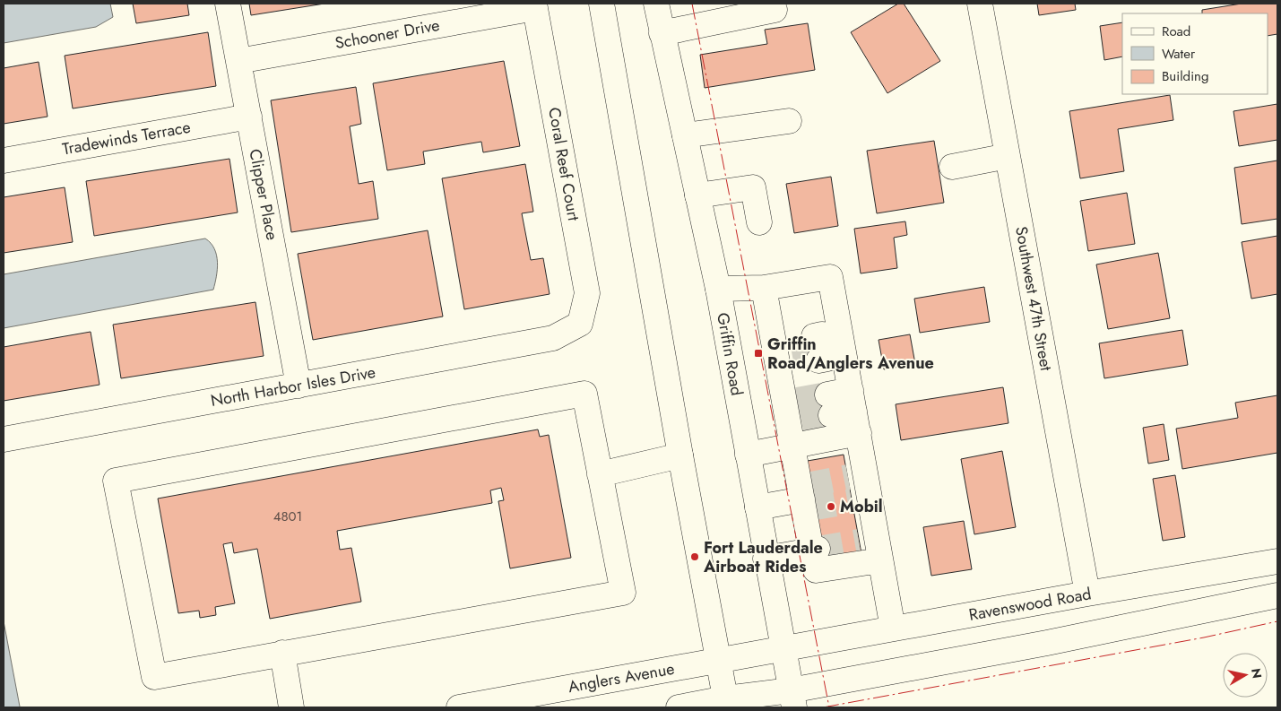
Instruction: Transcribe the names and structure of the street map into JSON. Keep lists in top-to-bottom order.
{
  "streets": {
    "street": [
      "Schooner Drive",
      "Tradewinds Terrace",
      "Coral Reef Court",
      "Clipper Place",
      "Southwest 47th Street",
      "Griffin Road",
      "North Harbor Isles Drive",
      "Ravenswood Road",
      "Anglers Avenue"
    ]
  },
  "crossings": [
    ["Schooner Drive", "Coral Reef Court"],
    ["Schooner Drive", "Clipper Place"],
    ["Tradewinds Terrace", "Clipper Place"],
    ["Coral Reef Court", "North Harbor Isles Drive"],
    ["Clipper Place", "North Harbor Isles Drive"],
    ["Southwest 47th Street", "Ravenswood Road"],
    ["Griffin Road", "Ravenswood Road"],
    ["Griffin Road", "Anglers Avenue"],
    ["Ravenswood Road", "Anglers Avenue"]
  ],
  "places": {
    "transit": ["Griffin Road/Anglers Avenue"],
    "other": ["Mobil", "Fort Lauderdale Airboat Rides"]
  },
  "house_numbers": ["4801"],
  "legend": ["Road", "Water", "Building"],
  "north": "right"
}
